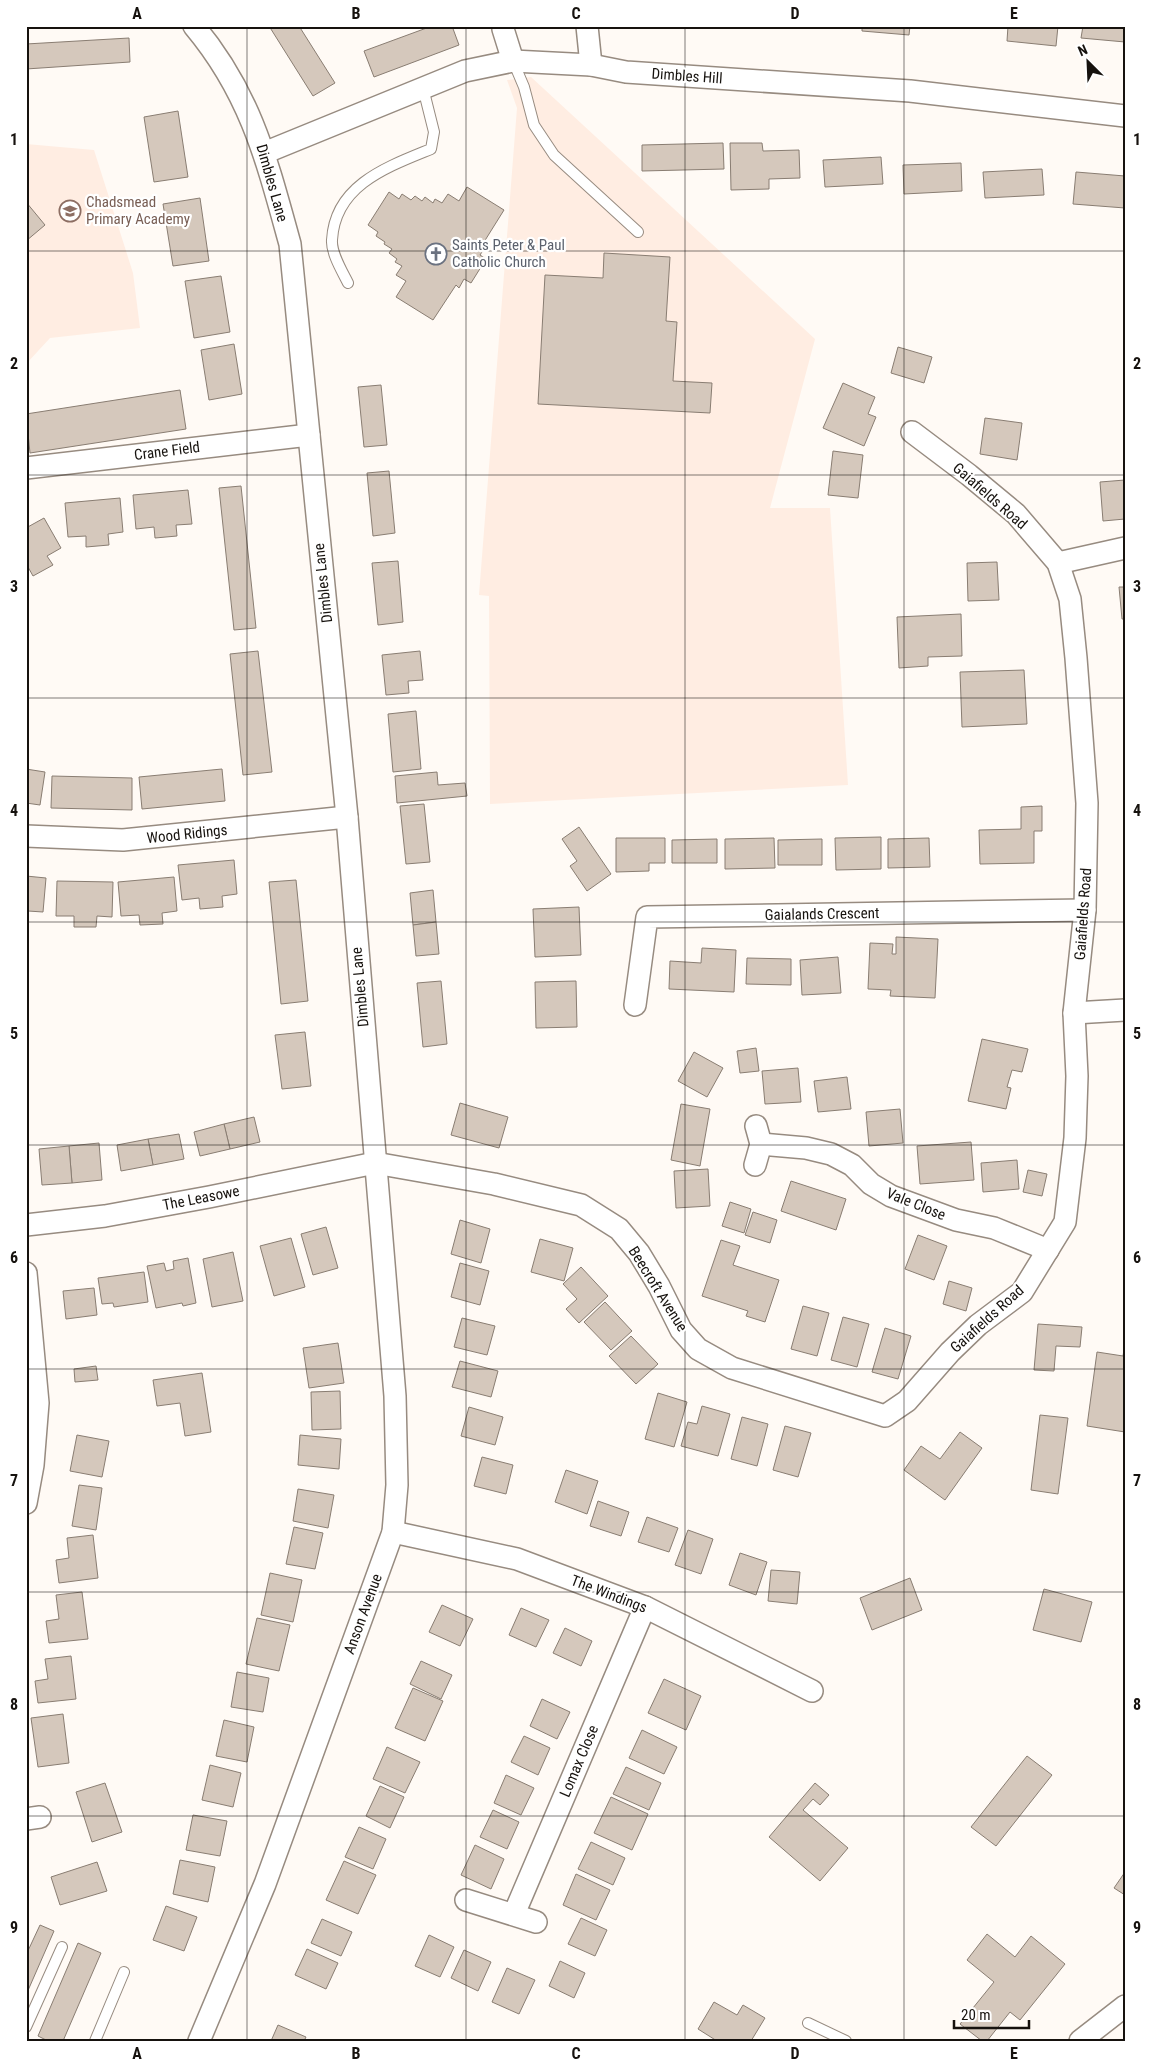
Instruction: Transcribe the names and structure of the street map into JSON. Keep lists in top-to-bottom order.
{
  "streets": {
    "street": [
      "Dimbles Hill",
      "Dimbles Lane",
      "Crane Field",
      "Gaiafields Road",
      "Wood Ridings",
      "Gaialands Crescent",
      "The Leasowe",
      "Vale Close",
      "Beecroft Avenue",
      "The Windings",
      "Anson Avenue",
      "Lomax Close"
    ]
  },
  "crossings": [
    ["Dimbles Hill", "Dimbles Lane"],
    ["Dimbles Lane", "Crane Field"],
    ["Dimbles Lane", "Wood Ridings"],
    ["Dimbles Lane", "The Leasowe"],
    ["Dimbles Lane", "Beecroft Avenue"],
    ["Dimbles Lane", "Anson Avenue"],
    ["Gaiafields Road", "Gaialands Crescent"],
    ["Gaiafields Road", "Vale Close"],
    ["Gaiafields Road", "Beecroft Avenue"],
    ["The Leasowe", "Beecroft Avenue"],
    ["The Leasowe", "Anson Avenue"],
    ["Beecroft Avenue", "Anson Avenue"],
    ["The Windings", "Anson Avenue"],
    ["The Windings", "Lomax Close"]
  ],
  "places": {
    "school or university": ["Chadsmead Primary Academy"],
    "church": ["Saints Peter & Paul Catholic Church"]
  },
  "scale_bar": "20 m",
  "north": "top left",
  "grid": {
    "columns": [
      "A",
      "B",
      "C",
      "D",
      "E"
    ],
    "rows": [
      "1",
      "2",
      "3",
      "4",
      "5",
      "6",
      "7",
      "8",
      "9"
    ]
  }
}
